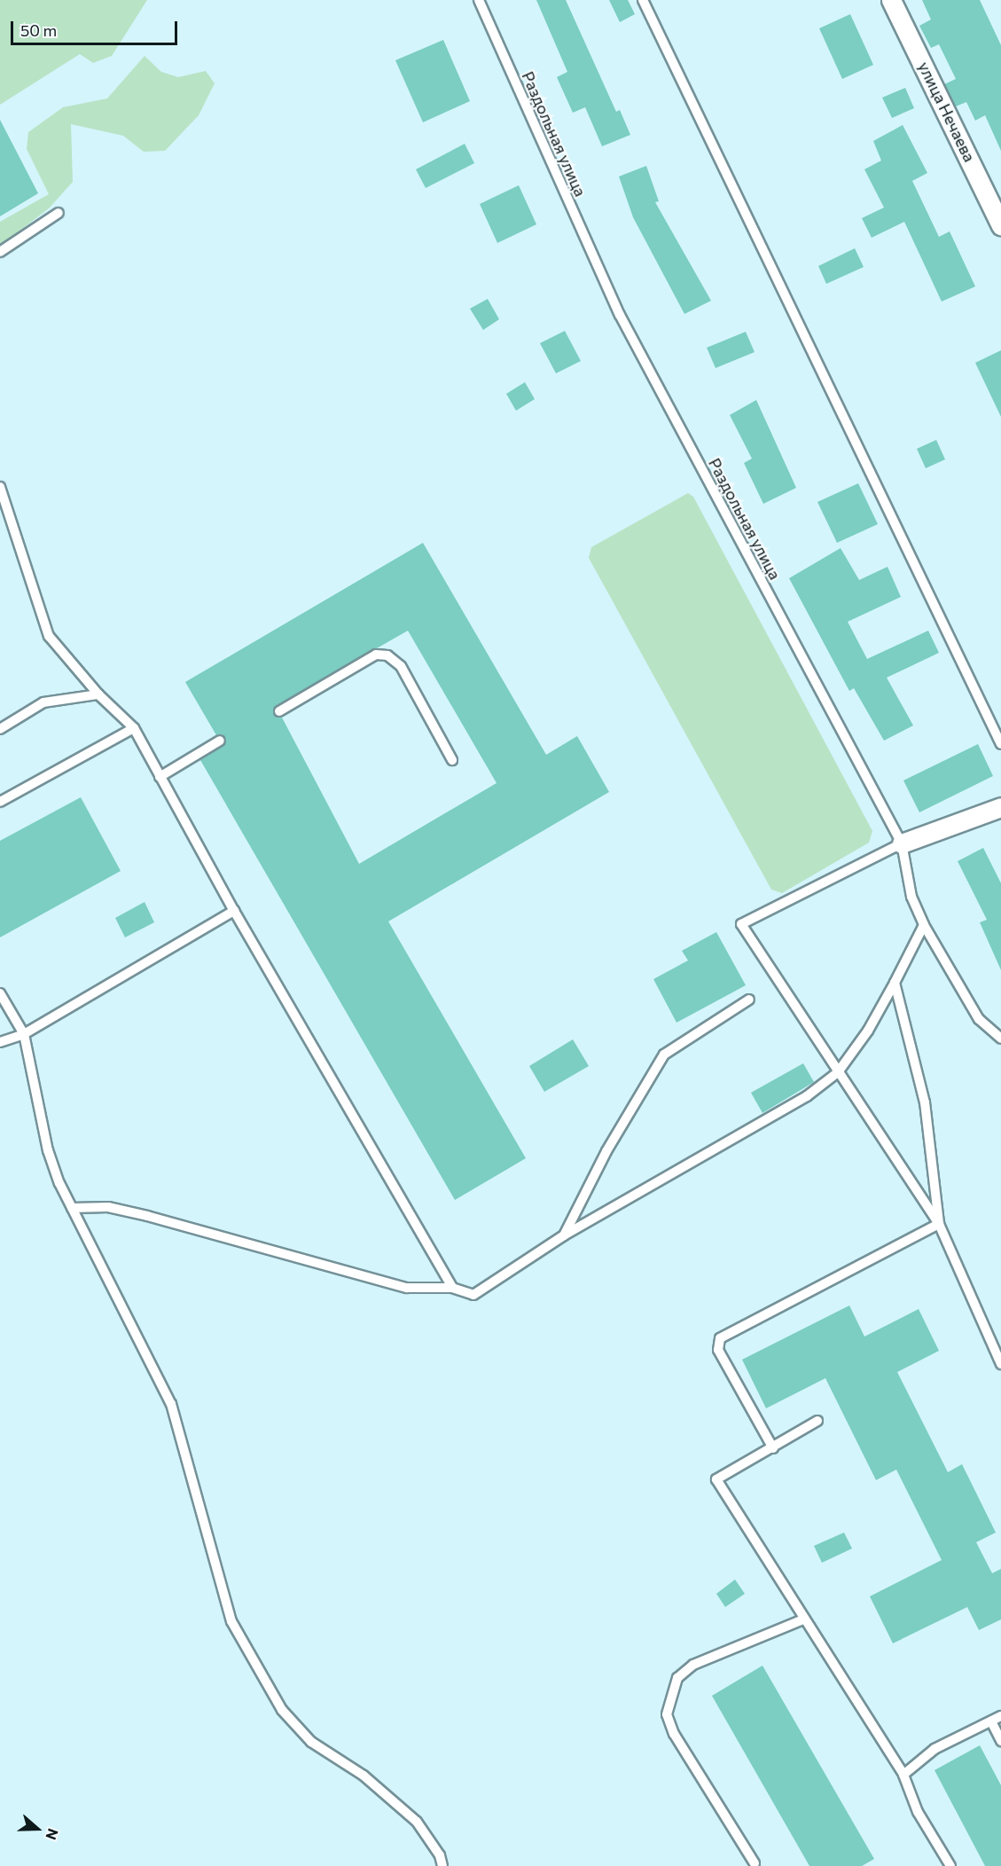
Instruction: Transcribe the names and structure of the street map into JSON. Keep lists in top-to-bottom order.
{
  "streets": {
    "street": ["улица Нечаева"],
    "lane": ["Раздольная улица"]
  },
  "scale_bar": "50 m",
  "north": "right"
}
